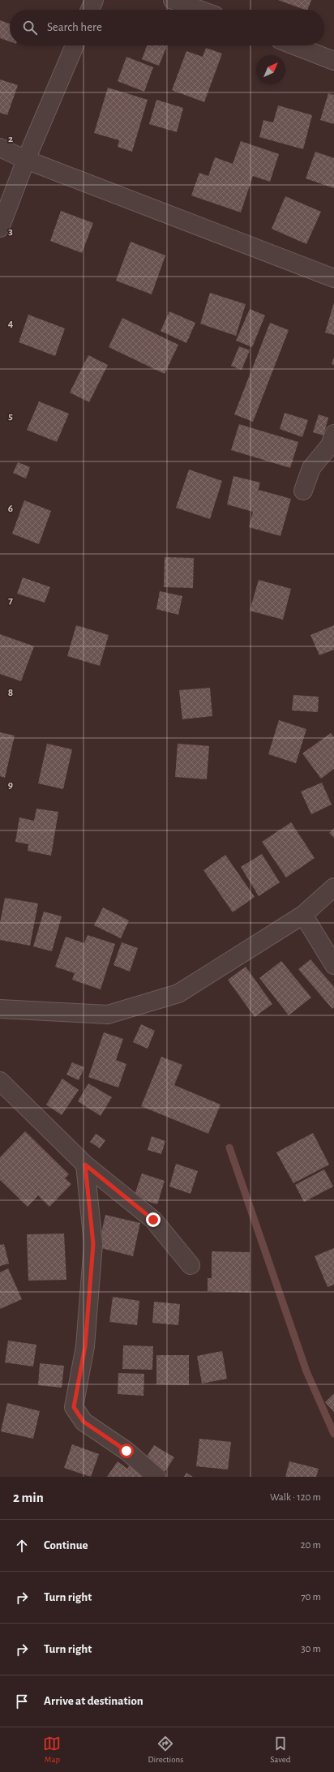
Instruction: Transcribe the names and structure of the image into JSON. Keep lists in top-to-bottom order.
{
  "north": "top right",
  "page": {
    "search": "Search here",
    "heading": ["2 min", "Walk · 120 m"],
    "list": [
      ["Continue", "20 m"],
      ["Turn right", "70 m"],
      ["Turn right", "30 m"],
      "Arrive at destination"
    ],
    "nav": ["Map", "Directions", "Saved"]
  },
  "grid": {
    "rows": [
      "2",
      "3",
      "4",
      "5",
      "6",
      "7",
      "8",
      "9"
    ]
  }
}
